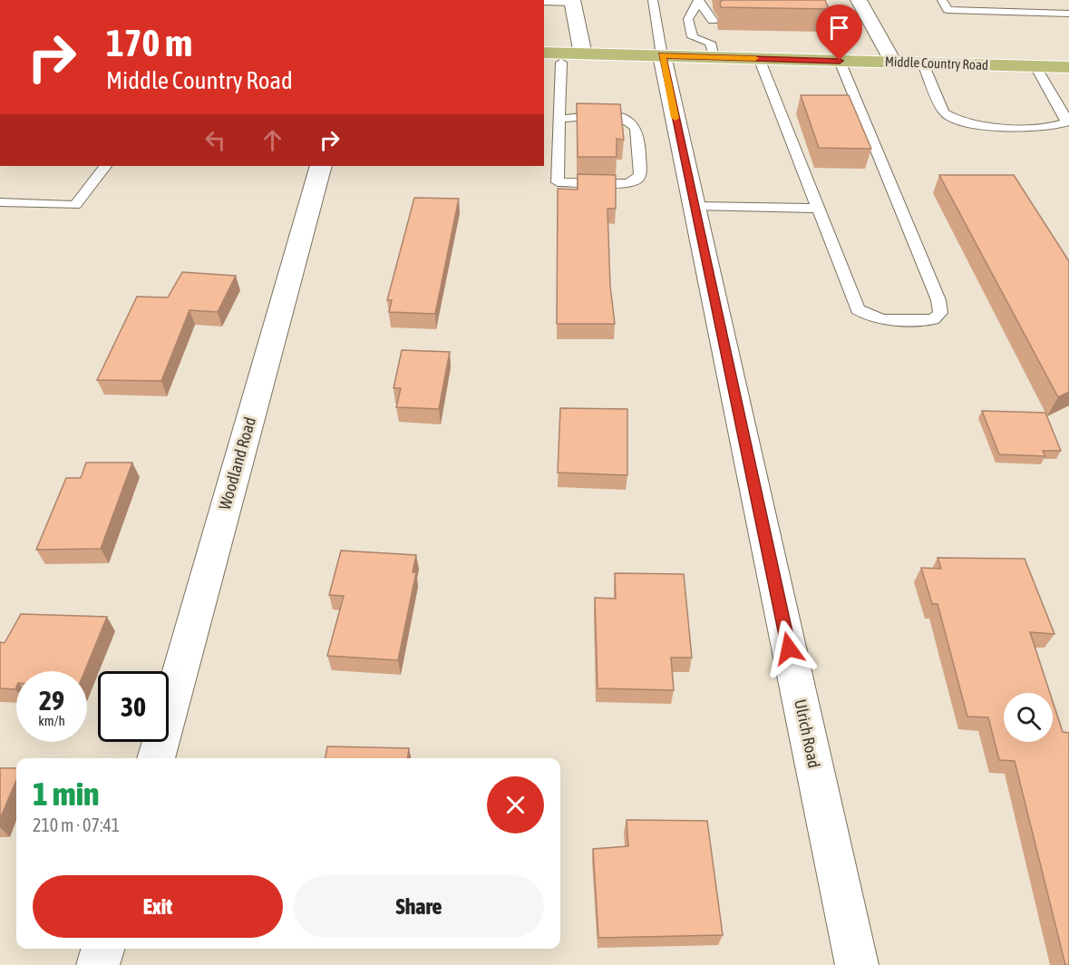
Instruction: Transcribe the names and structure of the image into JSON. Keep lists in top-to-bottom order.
{
  "streets": {
    "main road": ["Middle Country Road"],
    "street": ["Woodland Road", "Ulrich Road"]
  },
  "crossings": [
    ["Middle Country Road", "Ulrich Road"]
  ],
  "page": {
    "turn": ["170 m", "Middle Country Road"],
    "speed": "29 km/h",
    "limit": "30",
    "heading": ["1 min", "210 m · 07:41"],
    "buttons": ["Exit", "Share"]
  }
}
